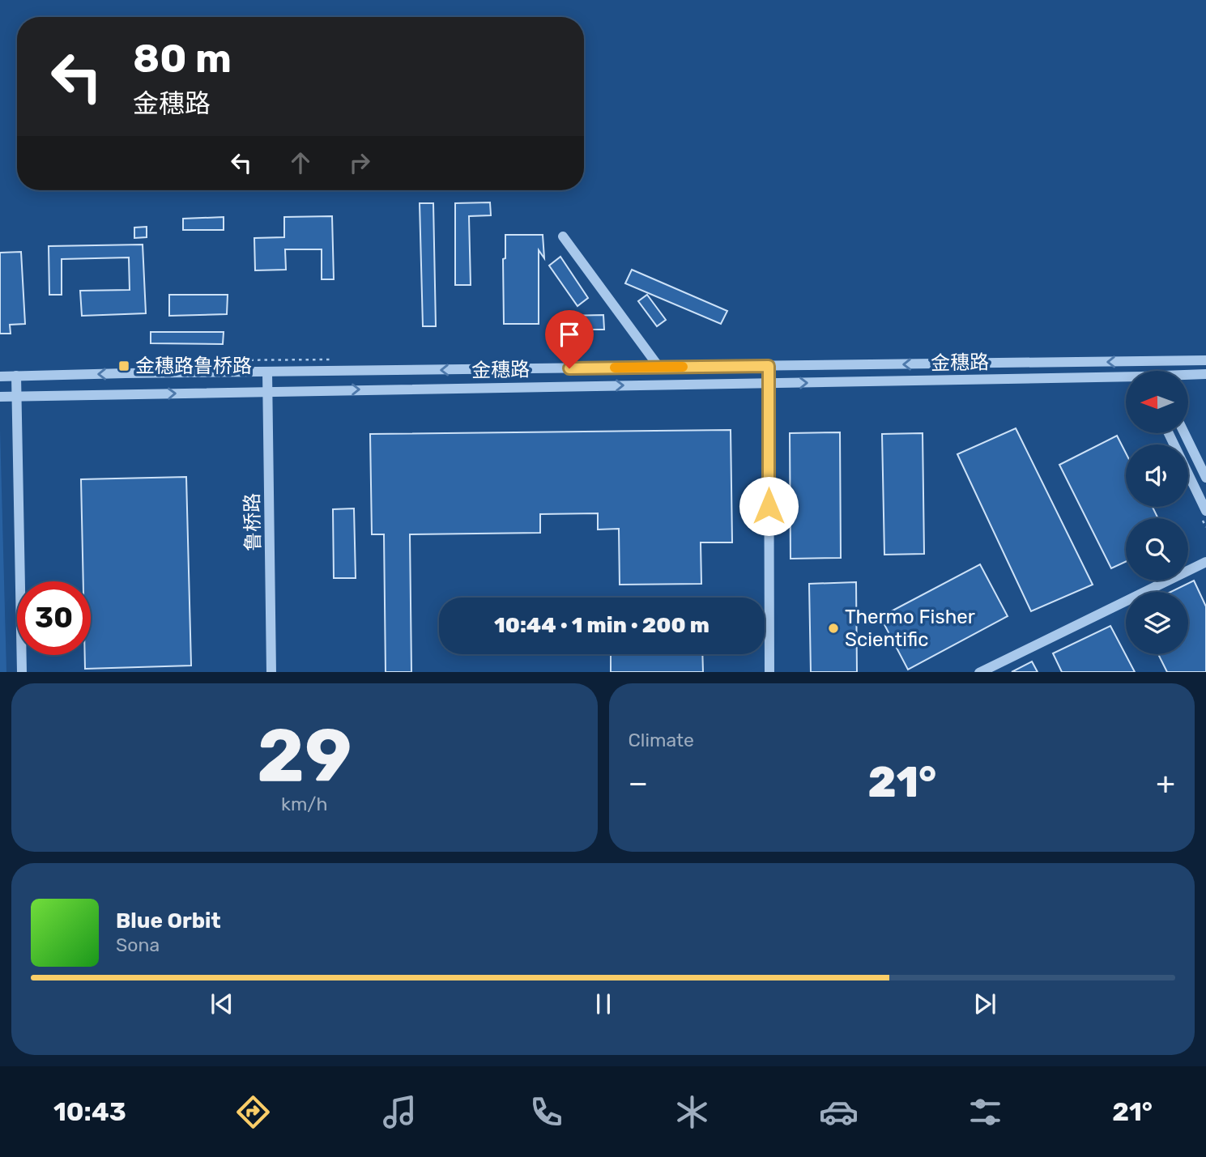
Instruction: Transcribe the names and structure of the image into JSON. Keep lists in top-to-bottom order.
{
  "streets": {
    "street": ["金穗路", "鲁桥路"]
  },
  "crossings": [
    ["金穗路", "鲁桥路"]
  ],
  "places": {
    "transit": ["金穗路鲁桥路"],
    "other": ["Thermo Fisher Scientific"]
  },
  "north": "left",
  "page": {
    "turn": ["80 m", "金穗路"],
    "limit": "30",
    "trip": "10:44 · 1 min · 200 m",
    "tile": [
      ["29", "km/h"],
      "Climate"
    ],
    "heat": ["−", "21°", "+"],
    "song": ["Blue Orbit", "Sona"],
    "tabs": ["10:43", "21°"]
  }
}
